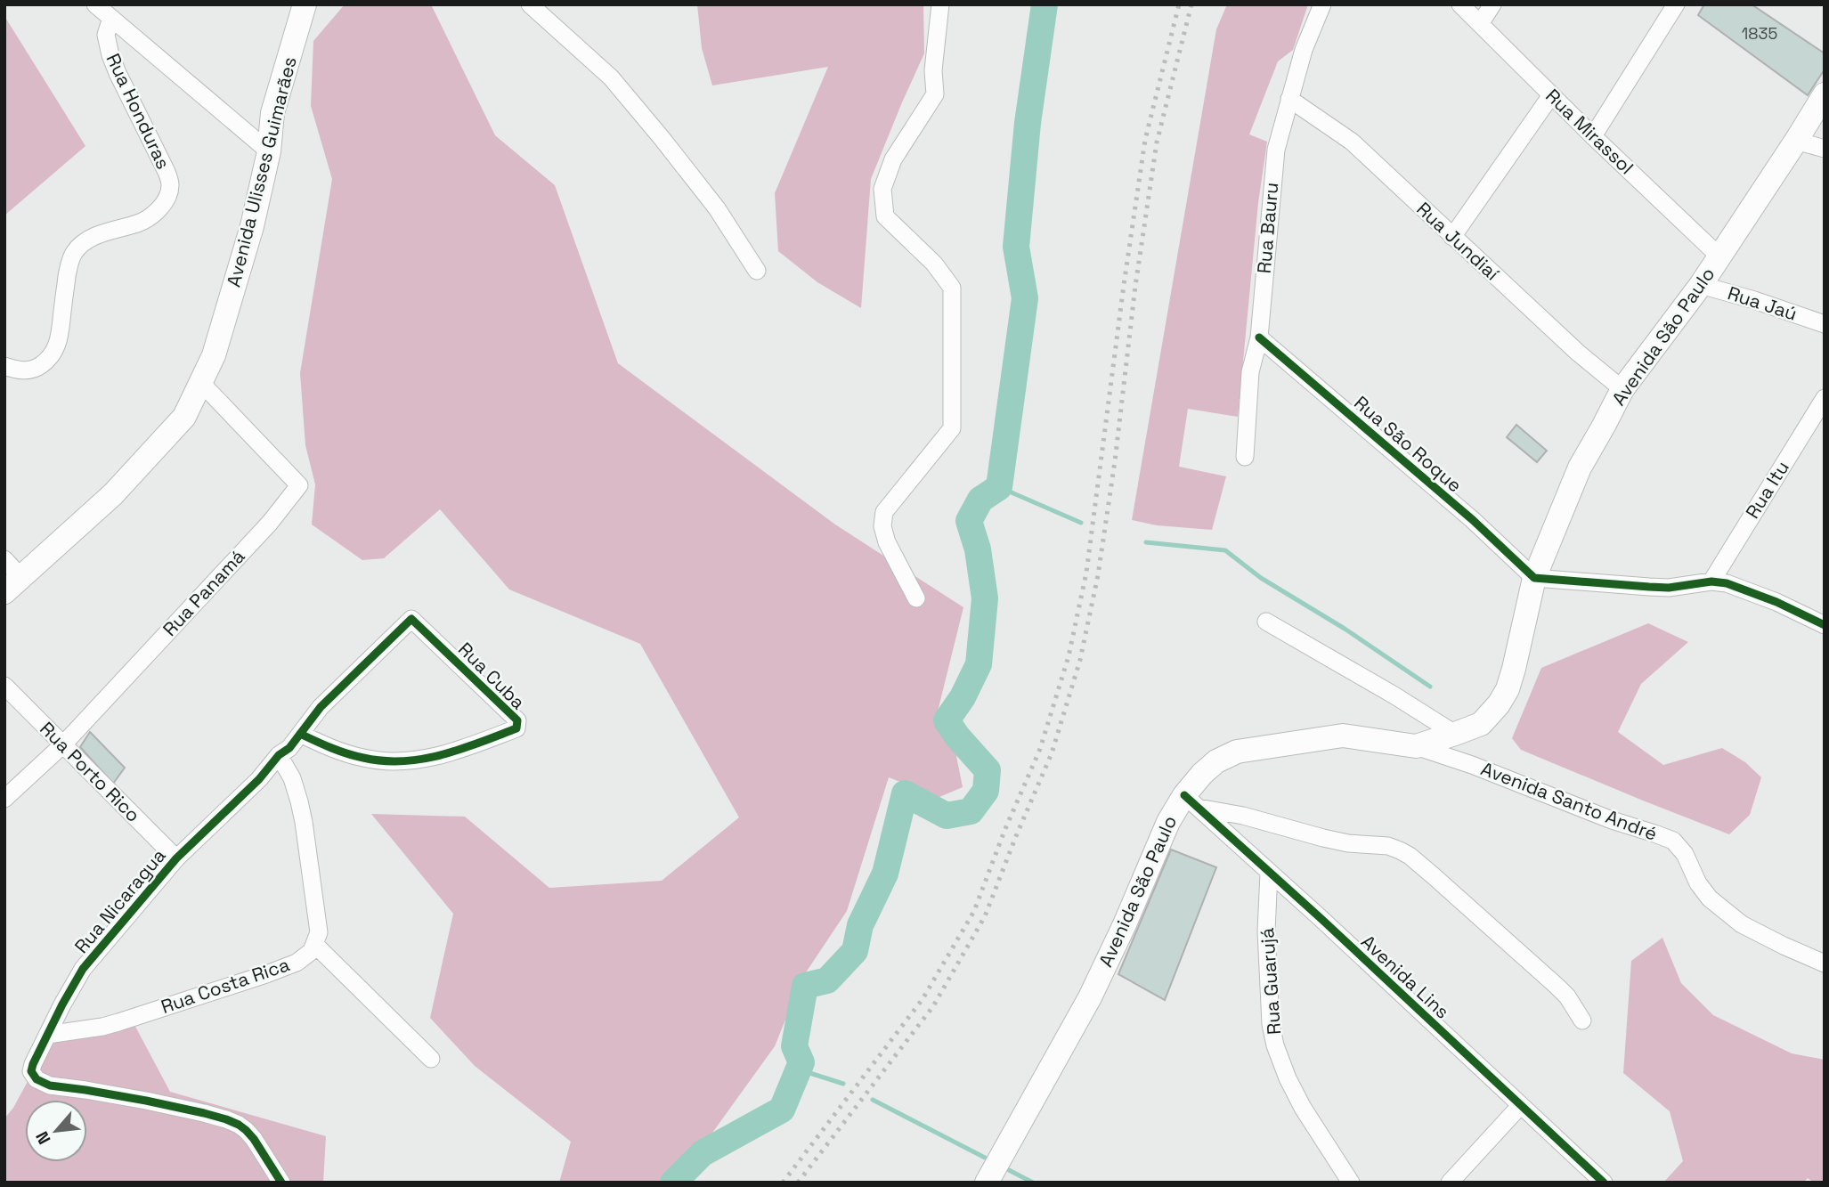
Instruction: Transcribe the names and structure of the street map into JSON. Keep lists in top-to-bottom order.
{
  "streets": {
    "main road": ["Avenida Ulisses Guimarães", "Avenida São Paulo"],
    "street": [
      "Rua Honduras",
      "Rua Mirassol",
      "Rua Bauru",
      "Rua Jundiaí",
      "Rua Jaú",
      "Rua São Roque",
      "Rua Itu",
      "Rua Panamá",
      "Rua Cuba",
      "Rua Porto Rico",
      "Avenida Santo André",
      "Rua Nicaragua",
      "Avenida Lins",
      "Rua Guarujá",
      "Rua Costa Rica"
    ]
  },
  "crossings": [
    ["Rua Mirassol", "Avenida São Paulo"],
    ["Avenida Ulisses Guimarães", "Rua Panamá"],
    ["Rua Bauru", "Rua Jundiaí"],
    ["Rua Bauru", "Rua São Roque"],
    ["Rua Jundiaí", "Avenida São Paulo"],
    ["Rua Jaú", "Avenida São Paulo"],
    ["Avenida São Paulo", "Rua São Roque"],
    ["Avenida São Paulo", "Avenida Santo André"],
    ["Avenida São Paulo", "Avenida Lins"],
    ["Rua Panamá", "Rua Porto Rico"],
    ["Rua Cuba", "Rua Nicaragua"],
    ["Rua Porto Rico", "Rua Nicaragua"],
    ["Rua Nicaragua", "Rua Costa Rica"],
    ["Avenida Lins", "Rua Guarujá"]
  ],
  "house_numbers": ["1835"],
  "north": "bottom left"
}
